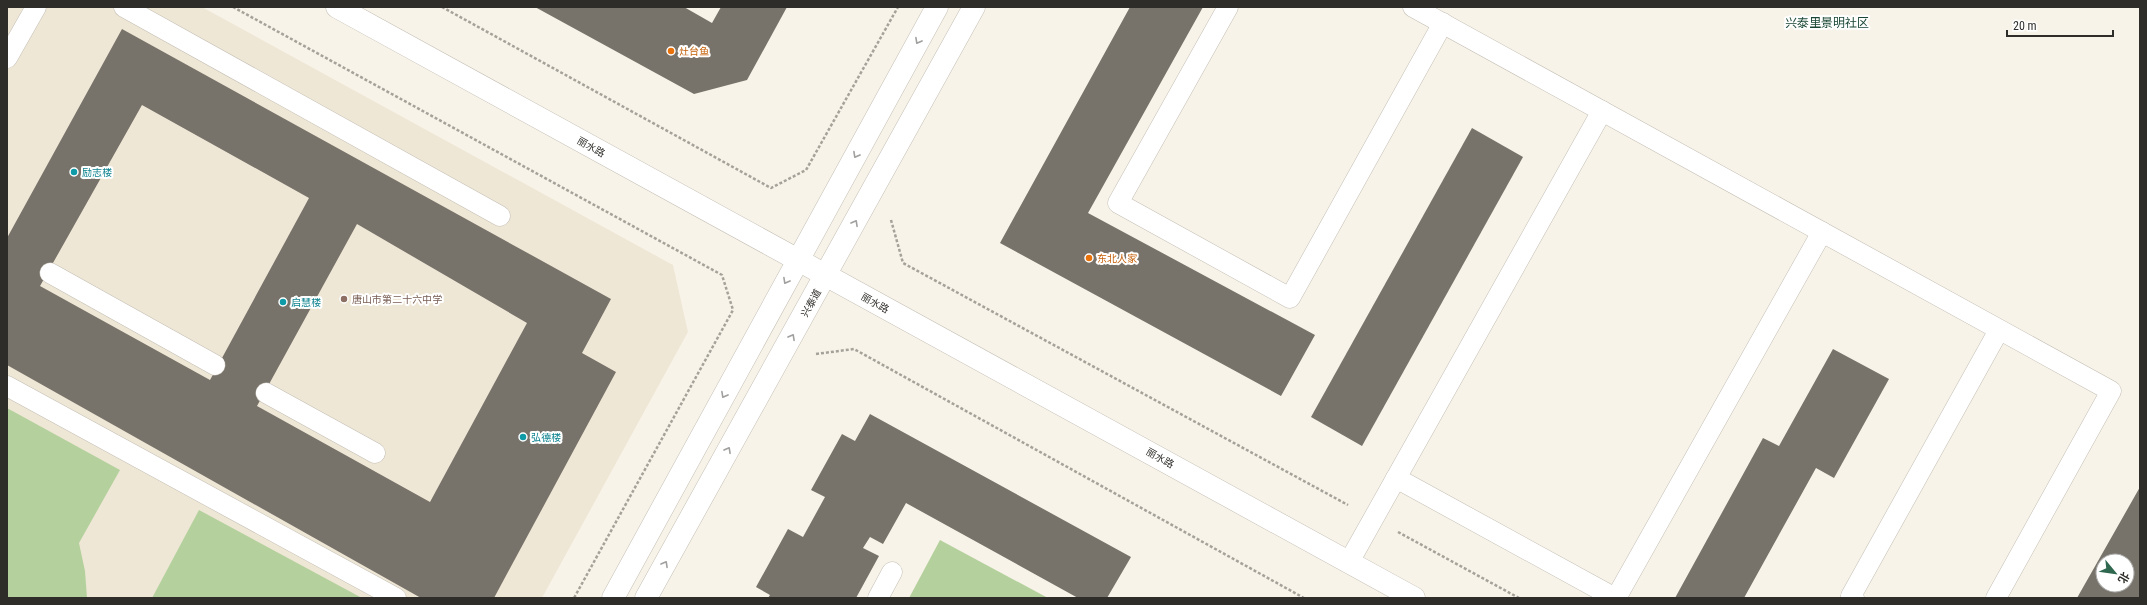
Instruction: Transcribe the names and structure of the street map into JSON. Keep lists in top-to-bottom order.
{
  "streets": {
    "street": ["丽水路", "兴泰道"]
  },
  "crossings": [
    ["丽水路", "兴泰道"]
  ],
  "districts": ["兴泰里景明社区"],
  "places": [
    "灶台鱼",
    "励志楼",
    "东北人家",
    "唐山市第二十六中学",
    "启慧楼",
    "弘德楼"
  ],
  "scale_bar": "20 m",
  "north": "bottom right"
}
